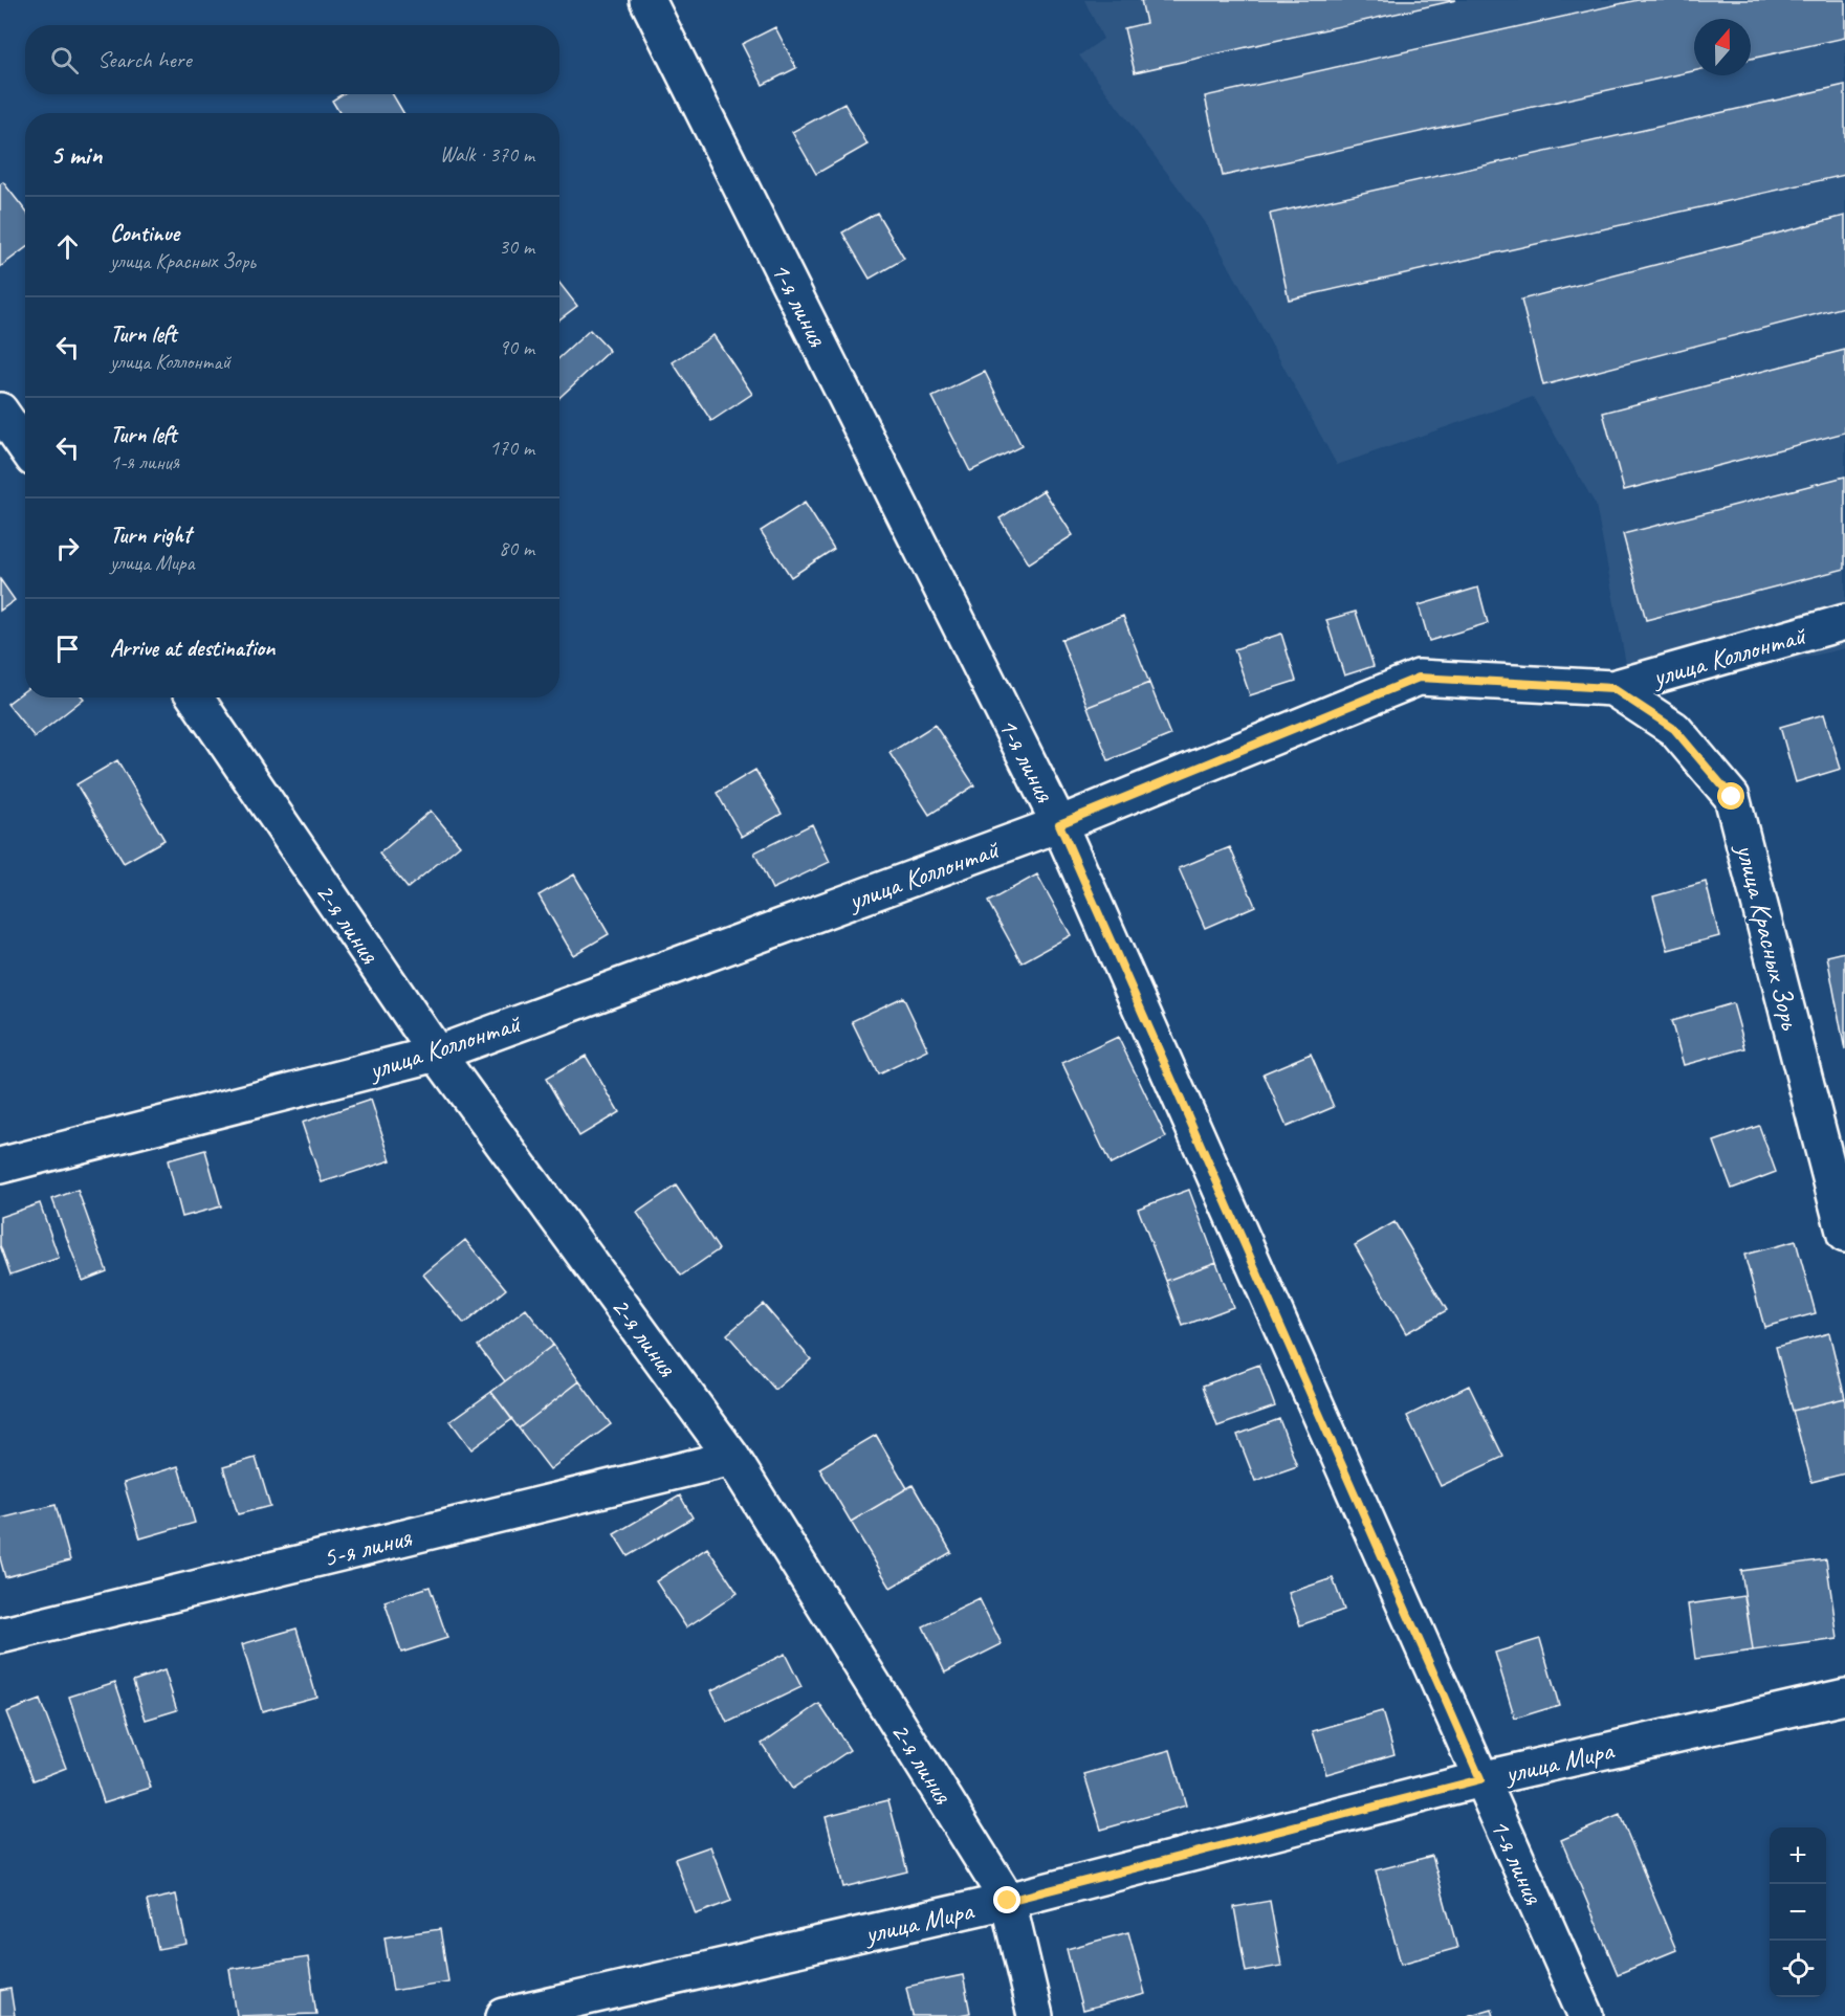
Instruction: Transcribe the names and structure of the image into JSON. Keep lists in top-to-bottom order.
{
  "streets": {
    "street": [
      "1-я линия",
      "улица Коллонтай",
      "2-я линия",
      "улица Красных Зорь",
      "5-я линия",
      "улица Мира"
    ]
  },
  "crossings": [
    ["1-я линия", "улица Коллонтай"],
    ["1-я линия", "улица Мира"],
    ["улица Коллонтай", "2-я линия"],
    ["улица Коллонтай", "улица Красных Зорь"],
    ["2-я линия", "5-я линия"],
    ["2-я линия", "улица Мира"]
  ],
  "north": "top",
  "page": {
    "search": "Search here",
    "heading": ["5 min", "Walk · 370 m"],
    "list": [
      ["Continue", "улица Красных Зорь", "30 m"],
      ["Turn left", "улица Коллонтай", "90 m"],
      ["Turn left", "1-я линия", "170 m"],
      ["Turn right", "улица Мира", "80 m"],
      "Arrive at destination"
    ],
    "map_buttons": ["+", "−"]
  }
}
